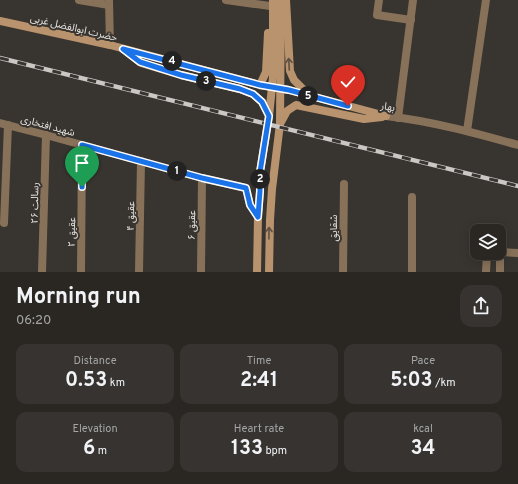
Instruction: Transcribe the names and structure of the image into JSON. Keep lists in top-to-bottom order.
{
  "streets": {
    "street": [
      "حضرت ابوالفضل غربی",
      "بهار",
      "شهید افتخاری",
      "رسالت ۲۶",
      "عقیق ۴",
      "عقیق ۶",
      "شقایق",
      "عقیق ۲"
    ]
  },
  "crossings": [
    ["حضرت ابوالفضل غربی", "بهار"],
    ["شهید افتخاری", "رسالت ۲۶"],
    ["شهید افتخاری", "عقیق ۴"],
    ["شهید افتخاری", "عقیق ۶"],
    ["شهید افتخاری", "عقیق ۲"]
  ],
  "page": {
    "pins": [
      "4",
      "3",
      "5",
      "1",
      "2"
    ],
    "heading": ["Morning run", "06:20"],
    "stats": [
      ["Distance", "0.53 km"],
      ["Time", "2:41"],
      ["Pace", "5:03 /km"],
      ["Elevation", "6 m"],
      ["Heart rate", "133 bpm"],
      ["kcal", "34"]
    ]
  }
}
